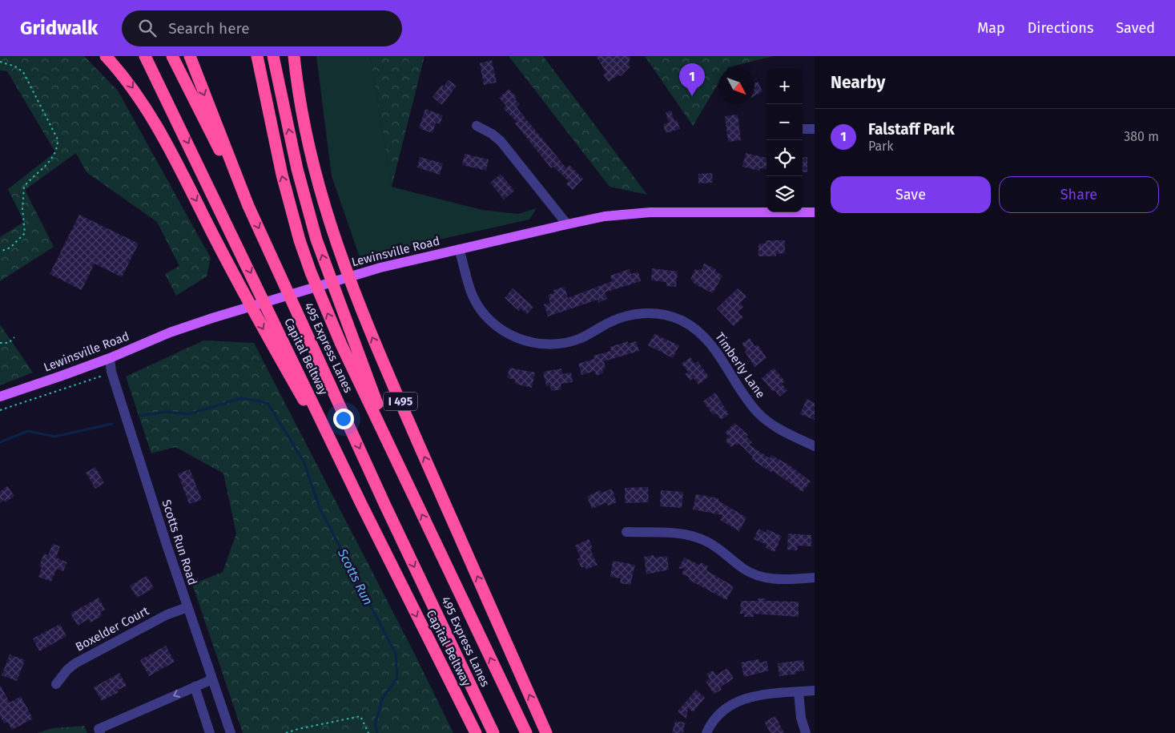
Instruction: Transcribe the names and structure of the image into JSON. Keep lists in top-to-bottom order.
{
  "streets": {
    "highway": ["495 Express Lanes", "Capital Beltway", "I 495"],
    "main road": ["Lewinsville Road"],
    "street": ["Timberly Lane", "Scotts Run Road", "Boxelder Court"]
  },
  "crossings": [
    ["Lewinsville Road", "Timberly Lane"],
    ["Lewinsville Road", "Scotts Run Road"],
    ["Scotts Run Road", "Boxelder Court"]
  ],
  "water": ["Scotts Run"],
  "north": "bottom right",
  "page": {
    "header": "Gridwalk",
    "search": "Search here",
    "nav": ["Map", "Directions", "Saved"],
    "heading": "Nearby",
    "pins": "1",
    "map_buttons": ["+", "−"],
    "list": [
      {
        "mark": "1",
        "name": "Falstaff Park",
        "note": "Park",
        "value": "380 m"
      }
    ],
    "buttons": ["Save", "Share"]
  }
}
